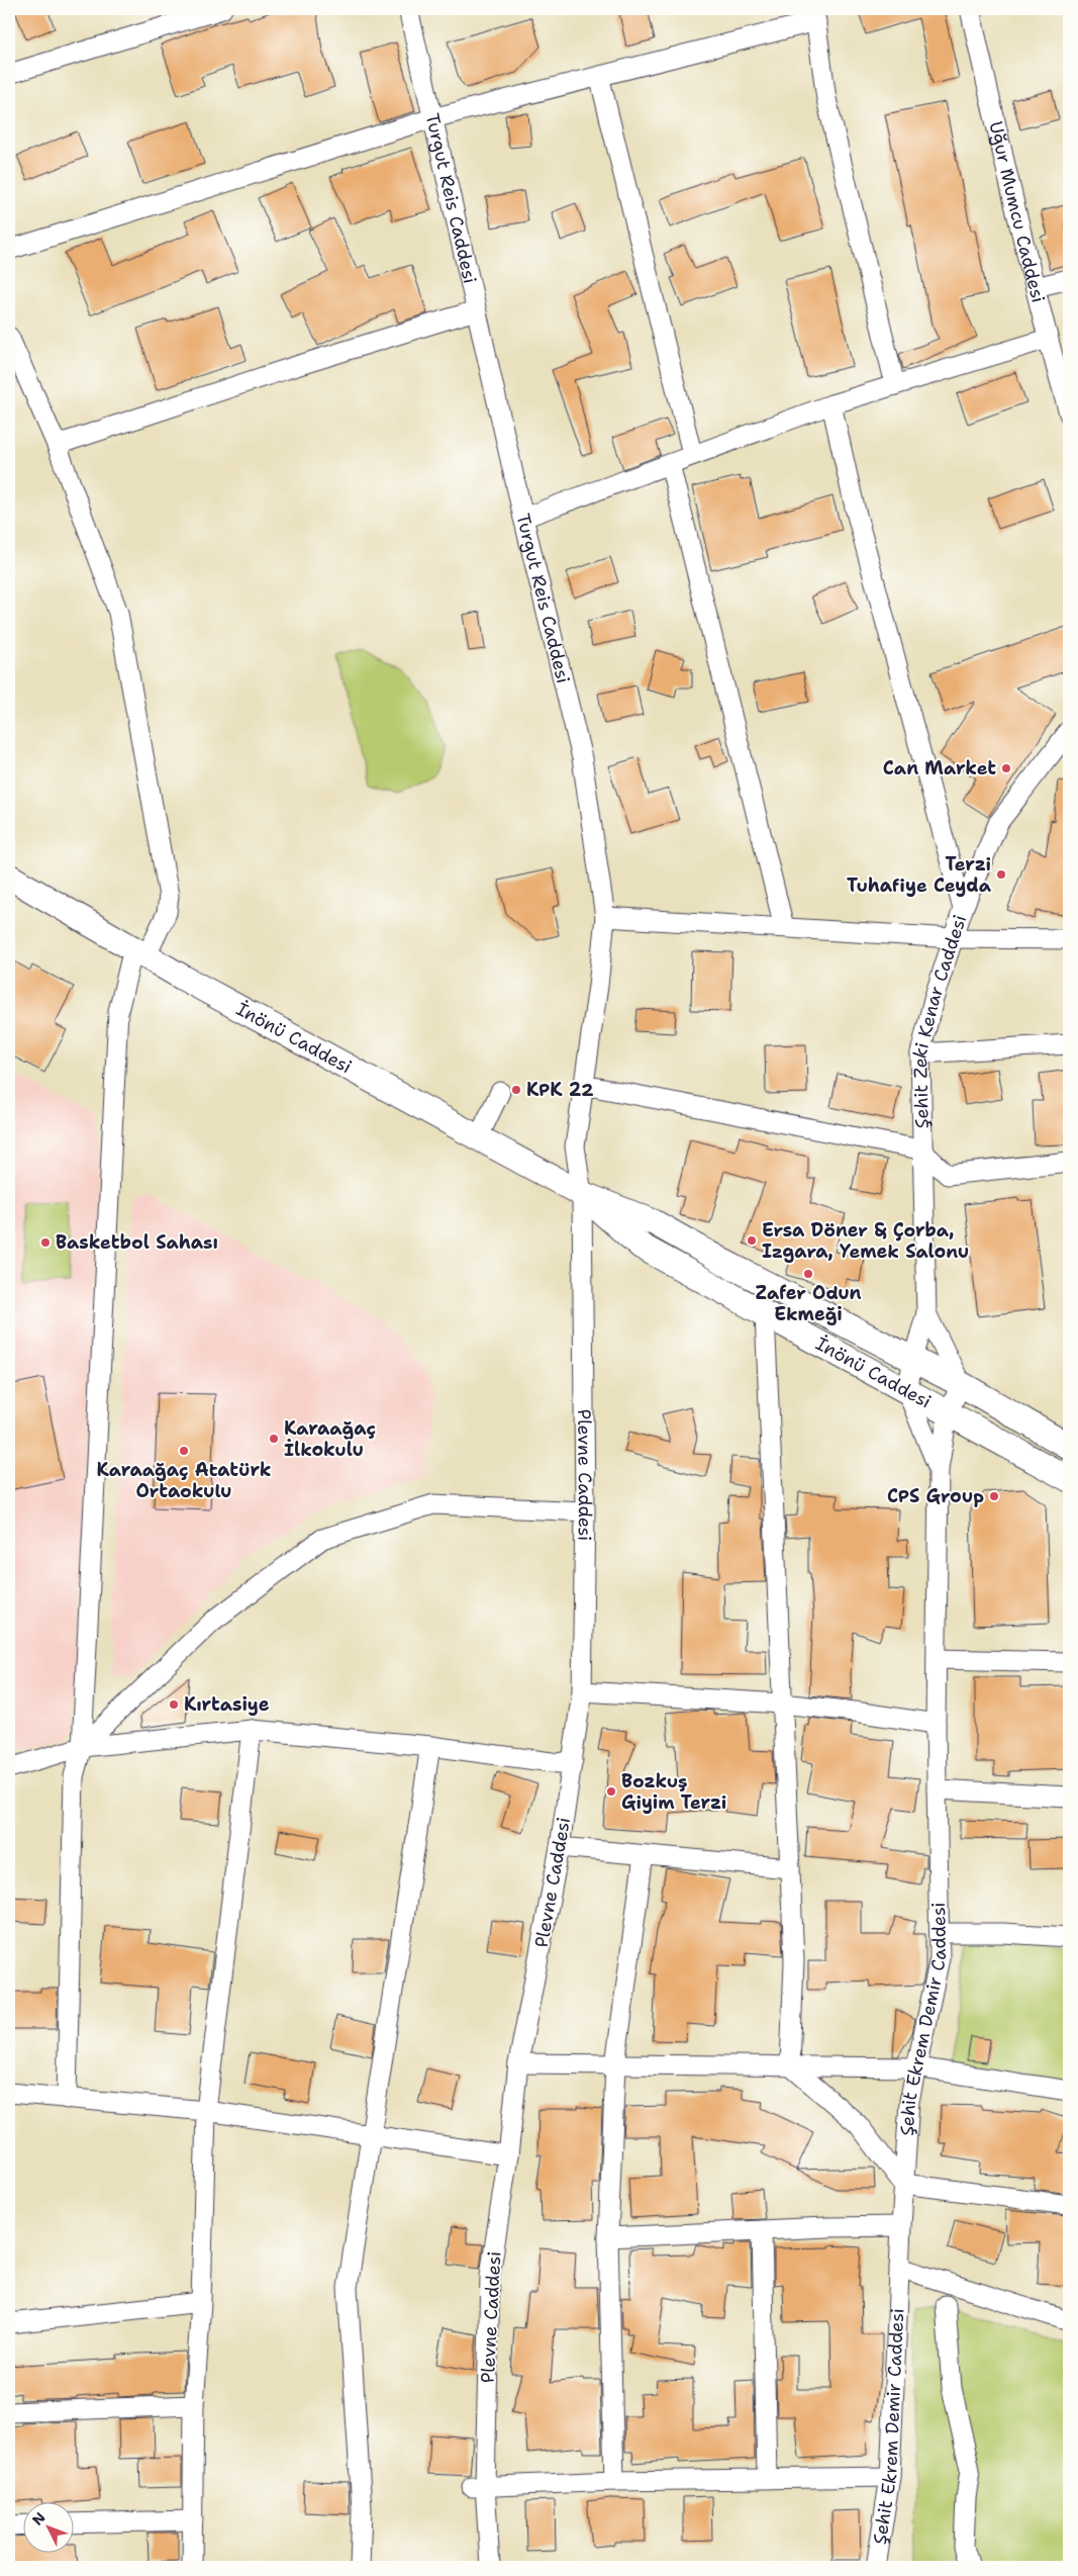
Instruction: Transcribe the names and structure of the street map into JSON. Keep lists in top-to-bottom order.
{
  "streets": {
    "main road": ["İnönü Caddesi"],
    "street": [
      "Turgut Reis Caddesi",
      "Uğur Mumcu Caddesi",
      "Şehit Zeki Kenar Caddesi",
      "Plevne Caddesi",
      "Şehit Ekrem Demir Caddesi"
    ]
  },
  "crossings": [
    ["Turgut Reis Caddesi", "İnönü Caddesi"],
    ["Turgut Reis Caddesi", "Plevne Caddesi"],
    ["İnönü Caddesi", "Plevne Caddesi"]
  ],
  "places": [
    "Can Market",
    "Terzi Tuhafiye Ceyda",
    "KPK 22",
    "Ersa Döner & Çorba, Izgara, Yemek Salonu",
    "Basketbol Sahası",
    "Zafer Odun Ekmeği",
    "Karaağaç İlkokulu",
    "Karaağaç Atatürk Ortaokulu",
    "CPS Group",
    "Kırtasiye",
    "Bozkuş Giyim Terzi"
  ],
  "north": "top left"
}
